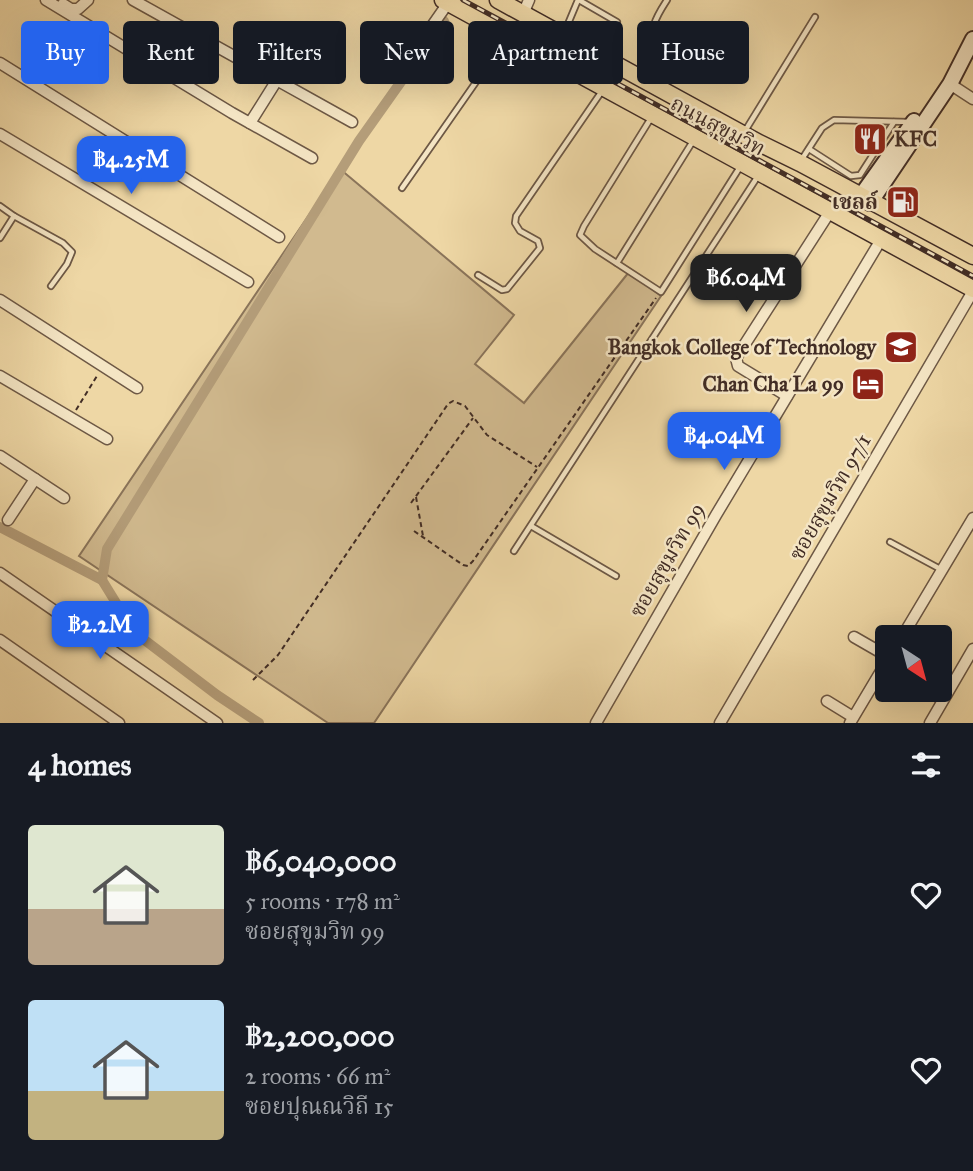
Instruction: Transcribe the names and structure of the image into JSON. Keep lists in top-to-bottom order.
{
  "streets": {
    "main road": ["ถนนสุขุมวิท"],
    "street": ["ซอยสุขุมวิท 97/1", "ซอยสุขุมวิท 99"]
  },
  "crossings": [
    ["ถนนสุขุมวิท", "ซอยสุขุมวิท 97/1"],
    ["ถนนสุขุมวิท", "ซอยสุขุมวิท 99"]
  ],
  "places": {
    "restaurant": ["KFC"],
    "fuel station": ["เชลล์"],
    "school or university": ["Bangkok College of Technology"],
    "hotel": ["Chan Cha La 99"]
  },
  "north": "bottom right",
  "page": {
    "chip": [
      "Buy",
      "Rent",
      "Filters",
      "New",
      "Apartment",
      "House"
    ],
    "price": [
      "฿4.25M",
      "฿6.04M",
      "฿4.04M",
      "฿2.2M"
    ],
    "heading": "4 homes",
    "list": [
      {
        "name": "฿6,040,000",
        "note": "5 rooms · 178 m² · ซอยสุขุมวิท 99"
      },
      {
        "name": "฿2,200,000",
        "note": "2 rooms · 66 m² · ซอยปุณณวิถี 15"
      }
    ]
  }
}
